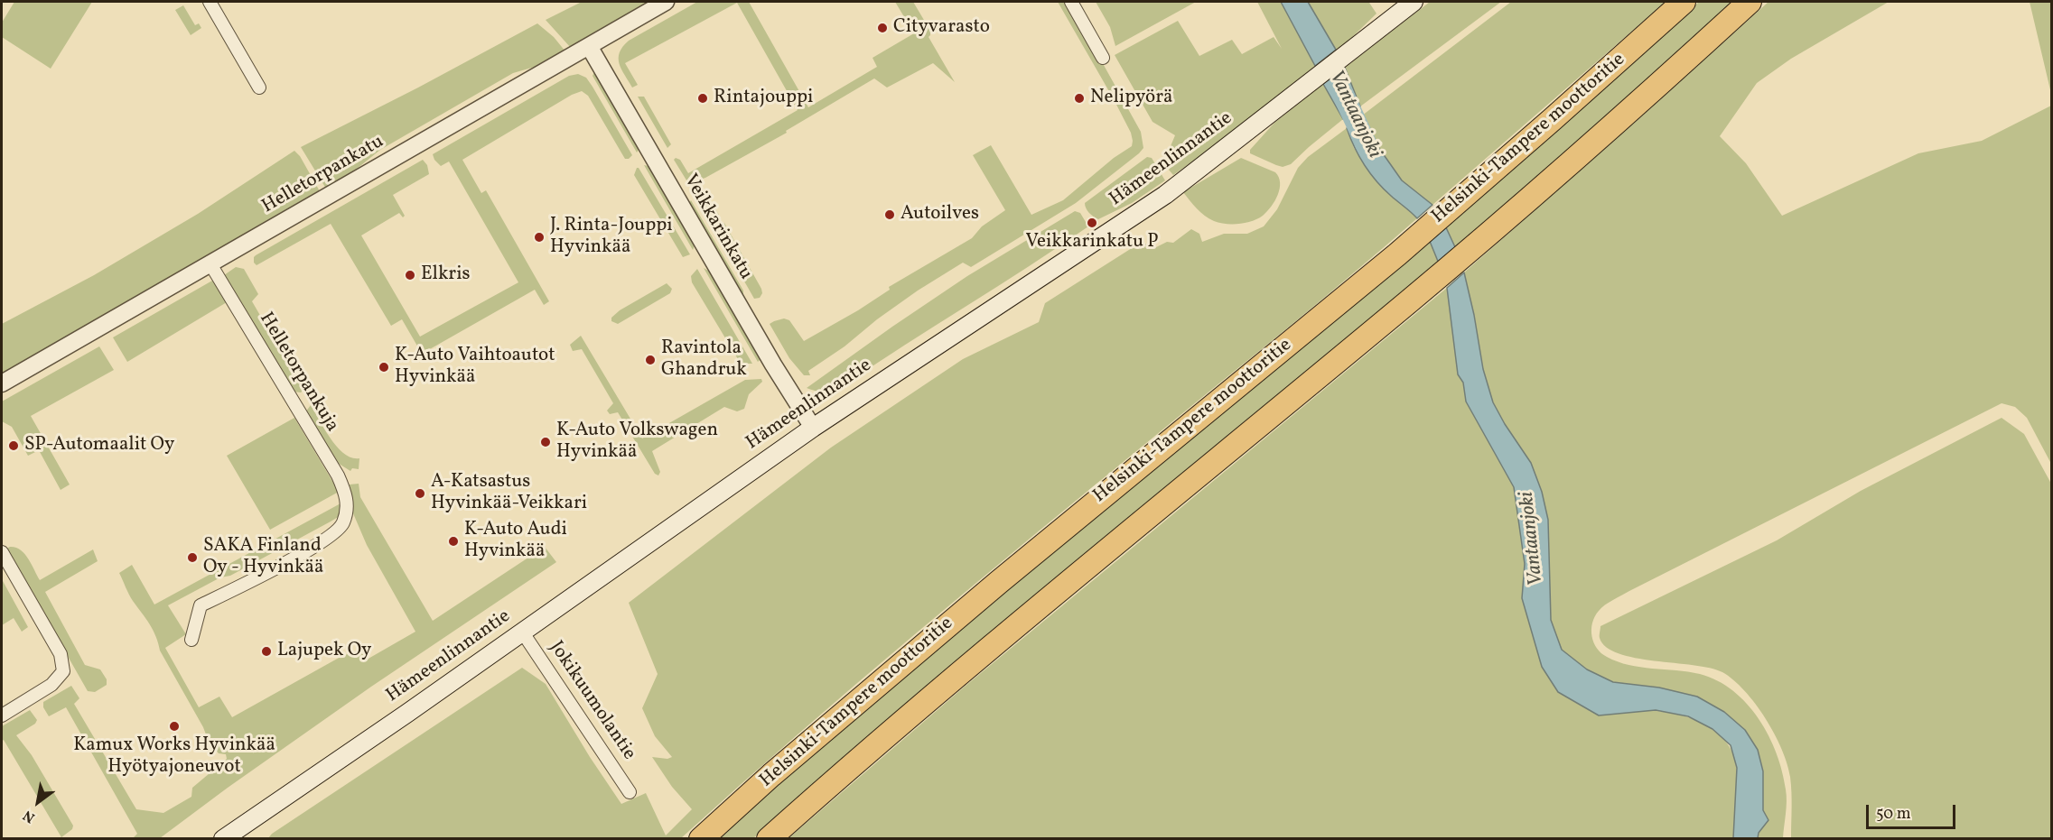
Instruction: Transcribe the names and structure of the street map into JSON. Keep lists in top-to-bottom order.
{
  "streets": {
    "highway": ["Helsinki-Tampere moottoritie"],
    "main road": ["Hämeenlinnantie"],
    "street": [
      "Helletorpankatu",
      "Veikkarinkatu",
      "Helletorpankuja",
      "Jokikuumolantie"
    ]
  },
  "crossings": [
    ["Hämeenlinnantie", "Veikkarinkatu"],
    ["Hämeenlinnantie", "Jokikuumolantie"],
    ["Helletorpankatu", "Veikkarinkatu"],
    ["Helletorpankatu", "Helletorpankuja"]
  ],
  "water": ["Vantaanjoki"],
  "places": [
    "Cityvarasto",
    "Rintajouppi",
    "Nelipyörä",
    "Autoilves",
    "Veikkarinkatu P",
    "J. Rinta-Jouppi Hyvinkää",
    "Elkris",
    "Ravintola Ghandruk",
    "K-Auto Vaihtoautot Hyvinkää",
    "K-Auto Volkswagen Hyvinkää",
    "SP-Automaalit Oy",
    "A-Katsastus Hyvinkää-Veikkari",
    "K-Auto Audi Hyvinkää",
    "SAKA Finland Oy - Hyvinkää",
    "Lajupek Oy",
    "Kamux Works Hyvinkää Hyötyajoneuvot"
  ],
  "scale_bar": "50 m",
  "north": "bottom left"
}
